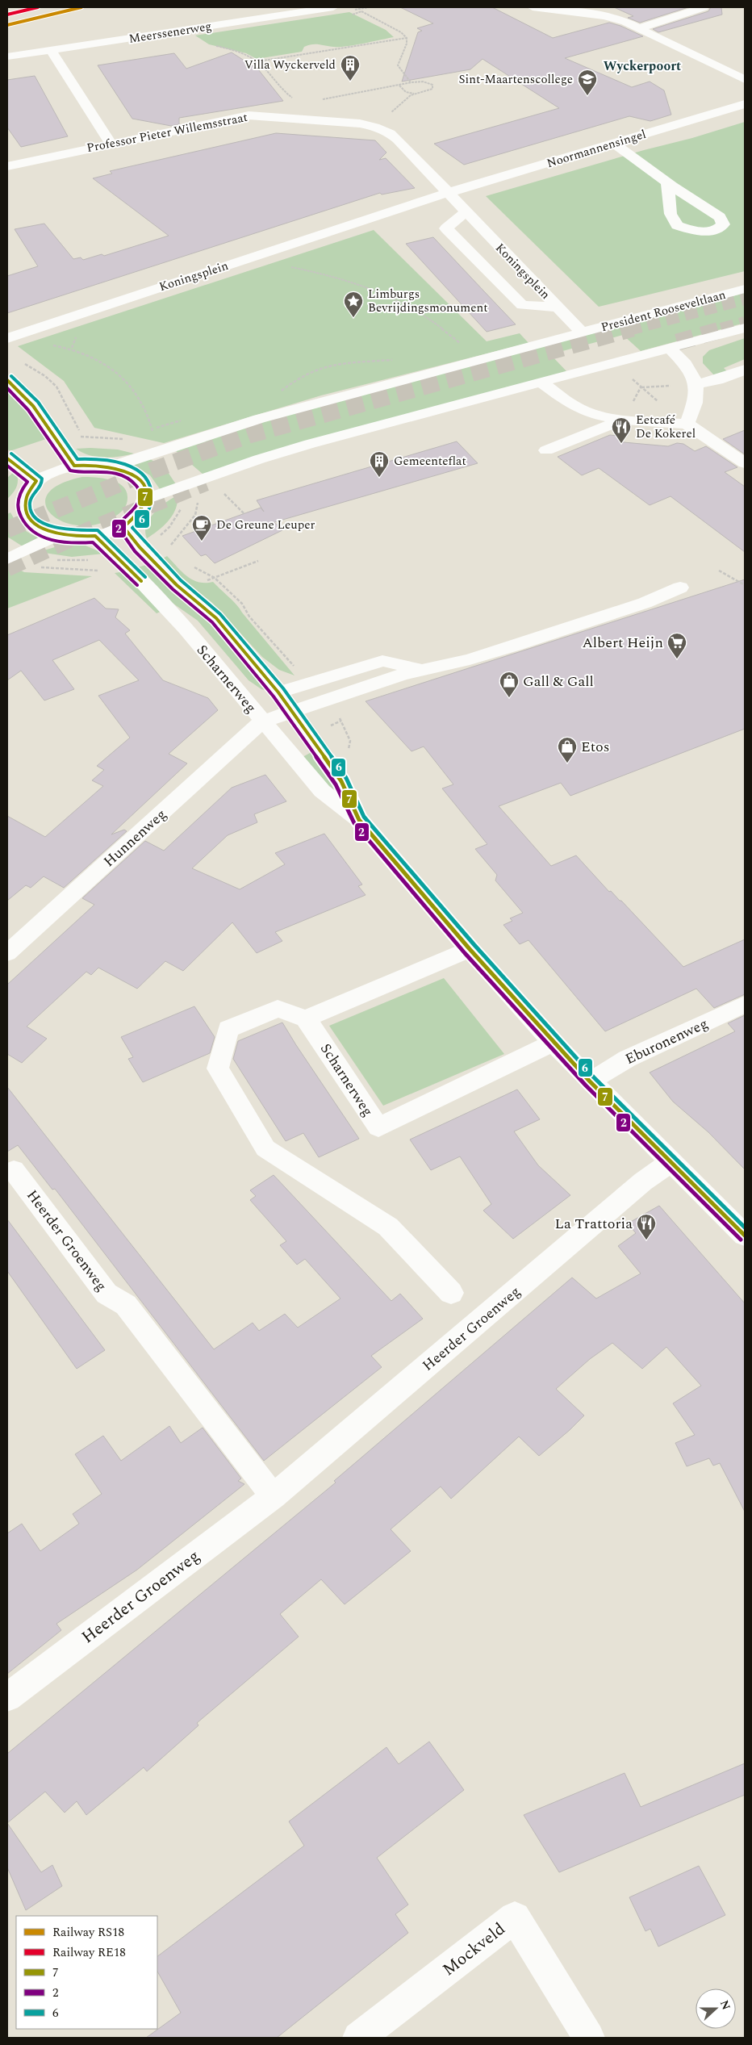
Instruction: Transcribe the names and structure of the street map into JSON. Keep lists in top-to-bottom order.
{
  "streets": {
    "street": [
      "Meerssenerweg",
      "Professor Pieter Willemsstraat",
      "Noormannensingel",
      "Koningsplein",
      "President Rooseveltlaan",
      "Scharnerweg",
      "Hunnenweg",
      "Eburonenweg",
      "Heerder Groenweg",
      "Mockveld"
    ]
  },
  "crossings": [
    ["Professor Pieter Willemsstraat", "Noormannensingel"],
    ["Professor Pieter Willemsstraat", "Koningsplein"],
    ["Noormannensingel", "Koningsplein"],
    ["Koningsplein", "President Rooseveltlaan"],
    ["Scharnerweg", "Hunnenweg"],
    ["Scharnerweg", "Eburonenweg"],
    ["Scharnerweg", "Heerder Groenweg"]
  ],
  "districts": ["Wyckerpoort"],
  "places": {
    "building": ["Villa Wyckerveld", "Gemeenteflat"],
    "school or university": ["Sint-Maartenscollege"],
    "place": ["Limburgs Bevrijdingsmonument"],
    "restaurant": ["Eetcafé De Kokerel", "La Trattoria"],
    "cafe": ["De Greune Leuper"],
    "supermarket": ["Albert Heijn"],
    "shop": ["Gall & Gall", "Etos"]
  },
  "lines": [
    "rail line RS18",
    "rail line RE18",
    "transit line 6",
    "transit line 7",
    "transit line 2"
  ],
  "legend": [
    "Railway RS18",
    "Railway RE18",
    "7",
    "2",
    "6"
  ],
  "north": "right"
}
